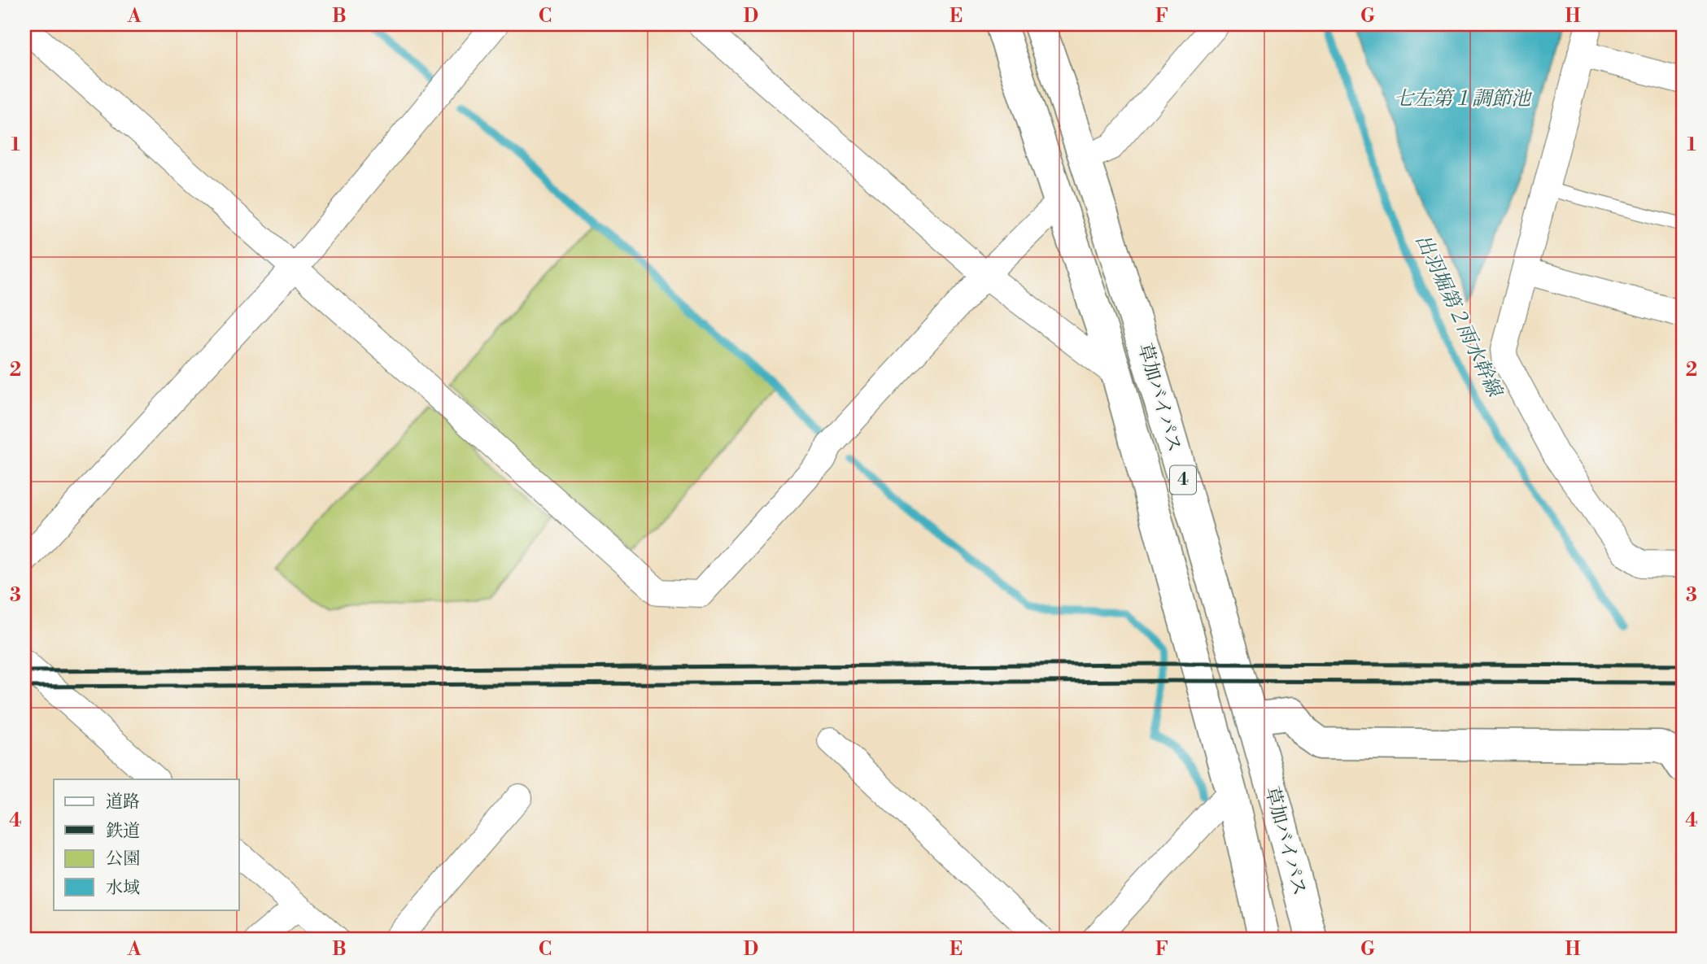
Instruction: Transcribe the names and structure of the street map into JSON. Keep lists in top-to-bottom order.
{
  "streets": {
    "main road": ["草加バイパス", "4"]
  },
  "water": ["七左第１調節池", "出羽堀第２雨水幹線"],
  "legend": [
    "道路",
    "鉄道",
    "公園",
    "水域"
  ],
  "grid": {
    "columns": [
      "A",
      "B",
      "C",
      "D",
      "E",
      "F",
      "G",
      "H"
    ],
    "rows": [
      "1",
      "2",
      "3",
      "4"
    ]
  }
}
